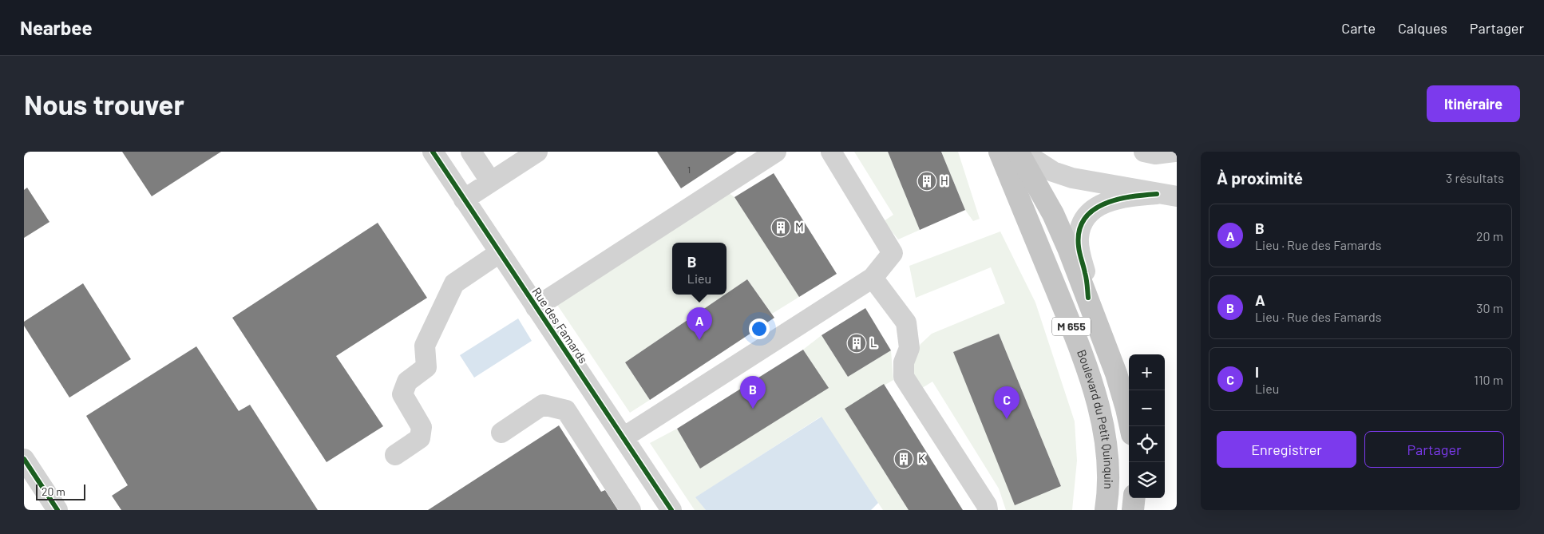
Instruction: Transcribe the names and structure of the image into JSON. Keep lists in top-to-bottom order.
{
  "streets": {
    "main road": ["M 655", "Boulevard du Petit Quinquin"],
    "street": ["Rue des Famards"]
  },
  "places": {
    "building": [
      "H",
      "M",
      "L",
      "K"
    ]
  },
  "house_numbers": ["1"],
  "scale_bar": "20 m",
  "page": {
    "header": "Nearbee",
    "nav": ["Carte", "Calques", "Partager"],
    "buttons": [
      "Itinéraire",
      ["Enregistrer", "Partager"]
    ],
    "title": "Nous trouver",
    "heading": ["À proximité", "3 résultats"],
    "list": [
      {
        "mark": "A",
        "name": "B",
        "note": "Lieu · Rue des Famards",
        "value": "20 m"
      },
      {
        "mark": "B",
        "name": "A",
        "note": "Lieu · Rue des Famards",
        "value": "30 m"
      },
      {
        "mark": "C",
        "name": "I",
        "note": "Lieu",
        "value": "110 m"
      }
    ],
    "popup": ["B", "Lieu"],
    "pins": ["A", "B", "C"],
    "map_buttons": ["+", "−"],
    "scale": "20 m"
  }
}
